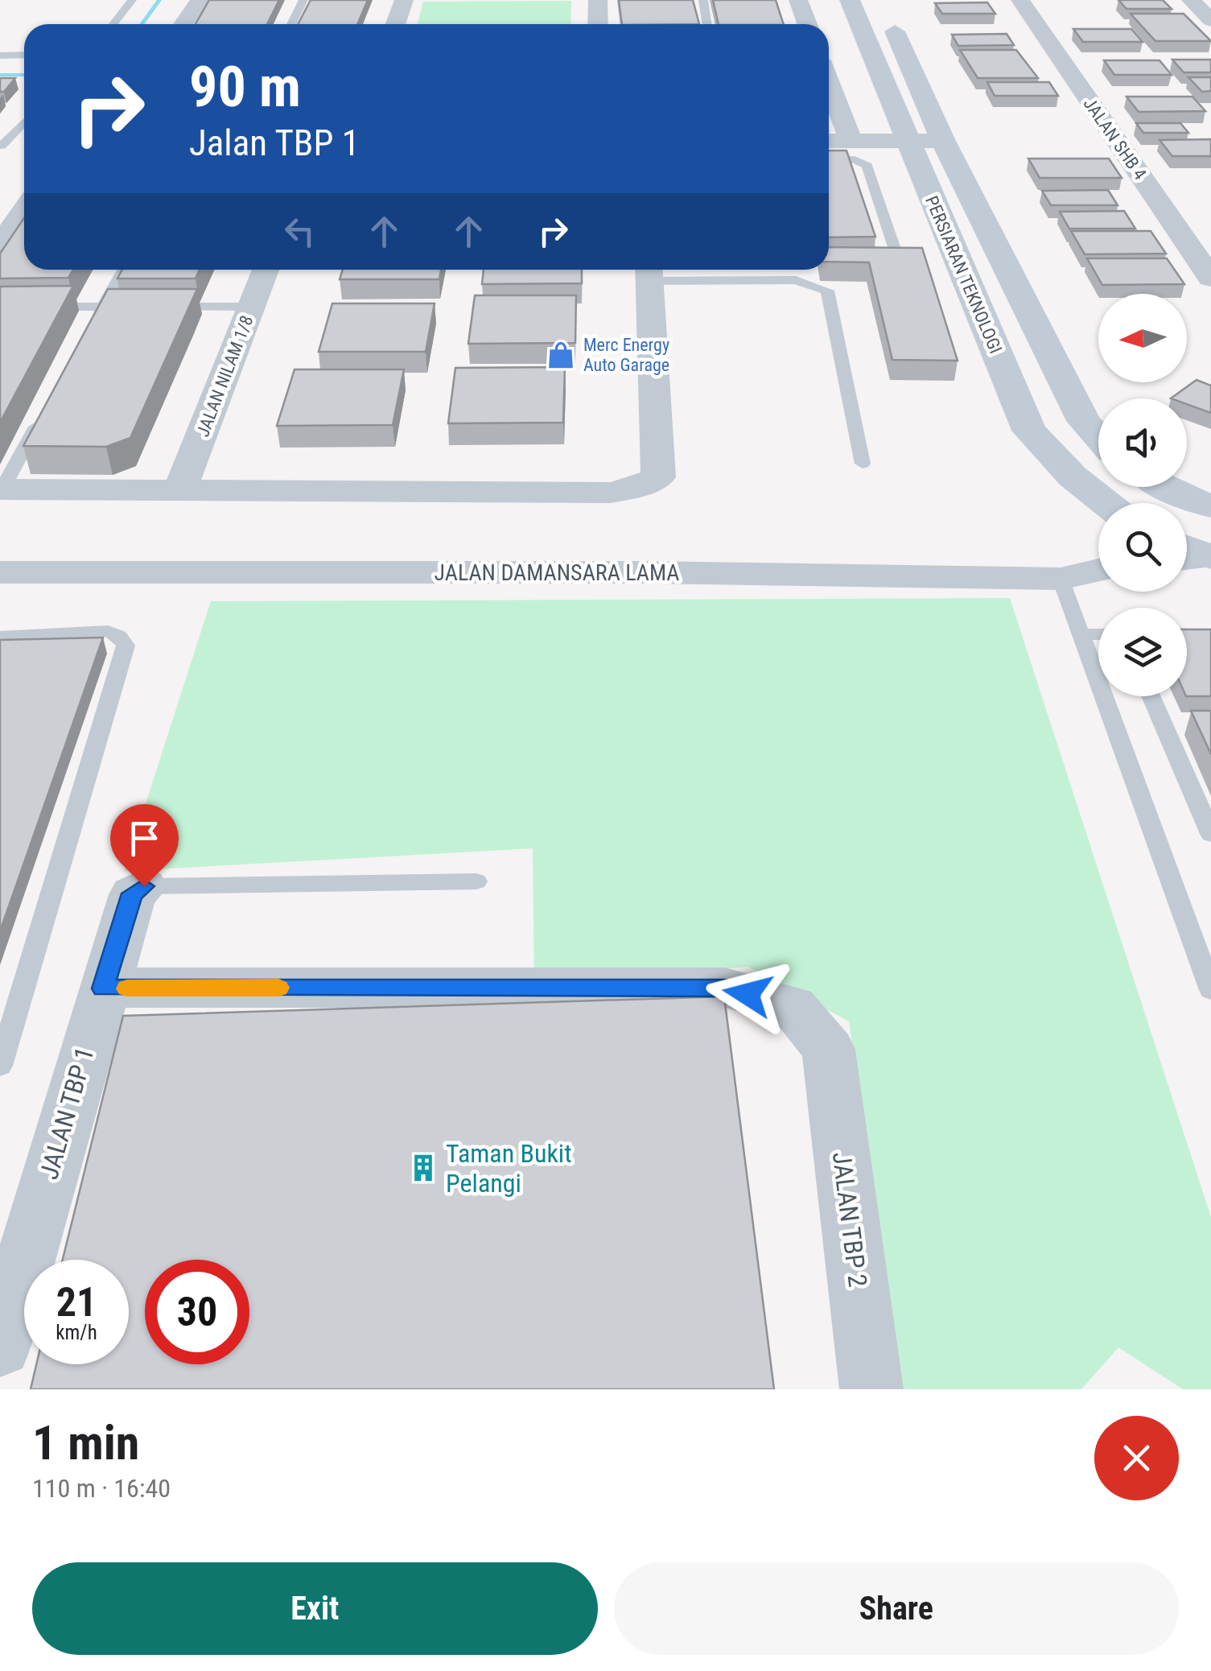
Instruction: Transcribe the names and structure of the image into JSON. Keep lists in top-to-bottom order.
{
  "streets": {
    "main road": ["PERSIARAN TEKNOLOGI"],
    "street": [
      "JALAN SHB 4",
      "JALAN NILAM 1/8",
      "JALAN DAMANSARA LAMA",
      "JALAN TBP 1",
      "JALAN TBP 2"
    ]
  },
  "crossings": [
    ["JALAN TBP 1", "JALAN TBP 2"]
  ],
  "places": {
    "shop": ["Merc Energy Auto Garage"],
    "building": ["Taman Bukit Pelangi"]
  },
  "north": "left",
  "page": {
    "turn": ["90 m", "Jalan TBP 1"],
    "speed": "21 km/h",
    "limit": "30",
    "heading": ["1 min", "110 m · 16:40"],
    "buttons": ["Exit", "Share"]
  }
}
